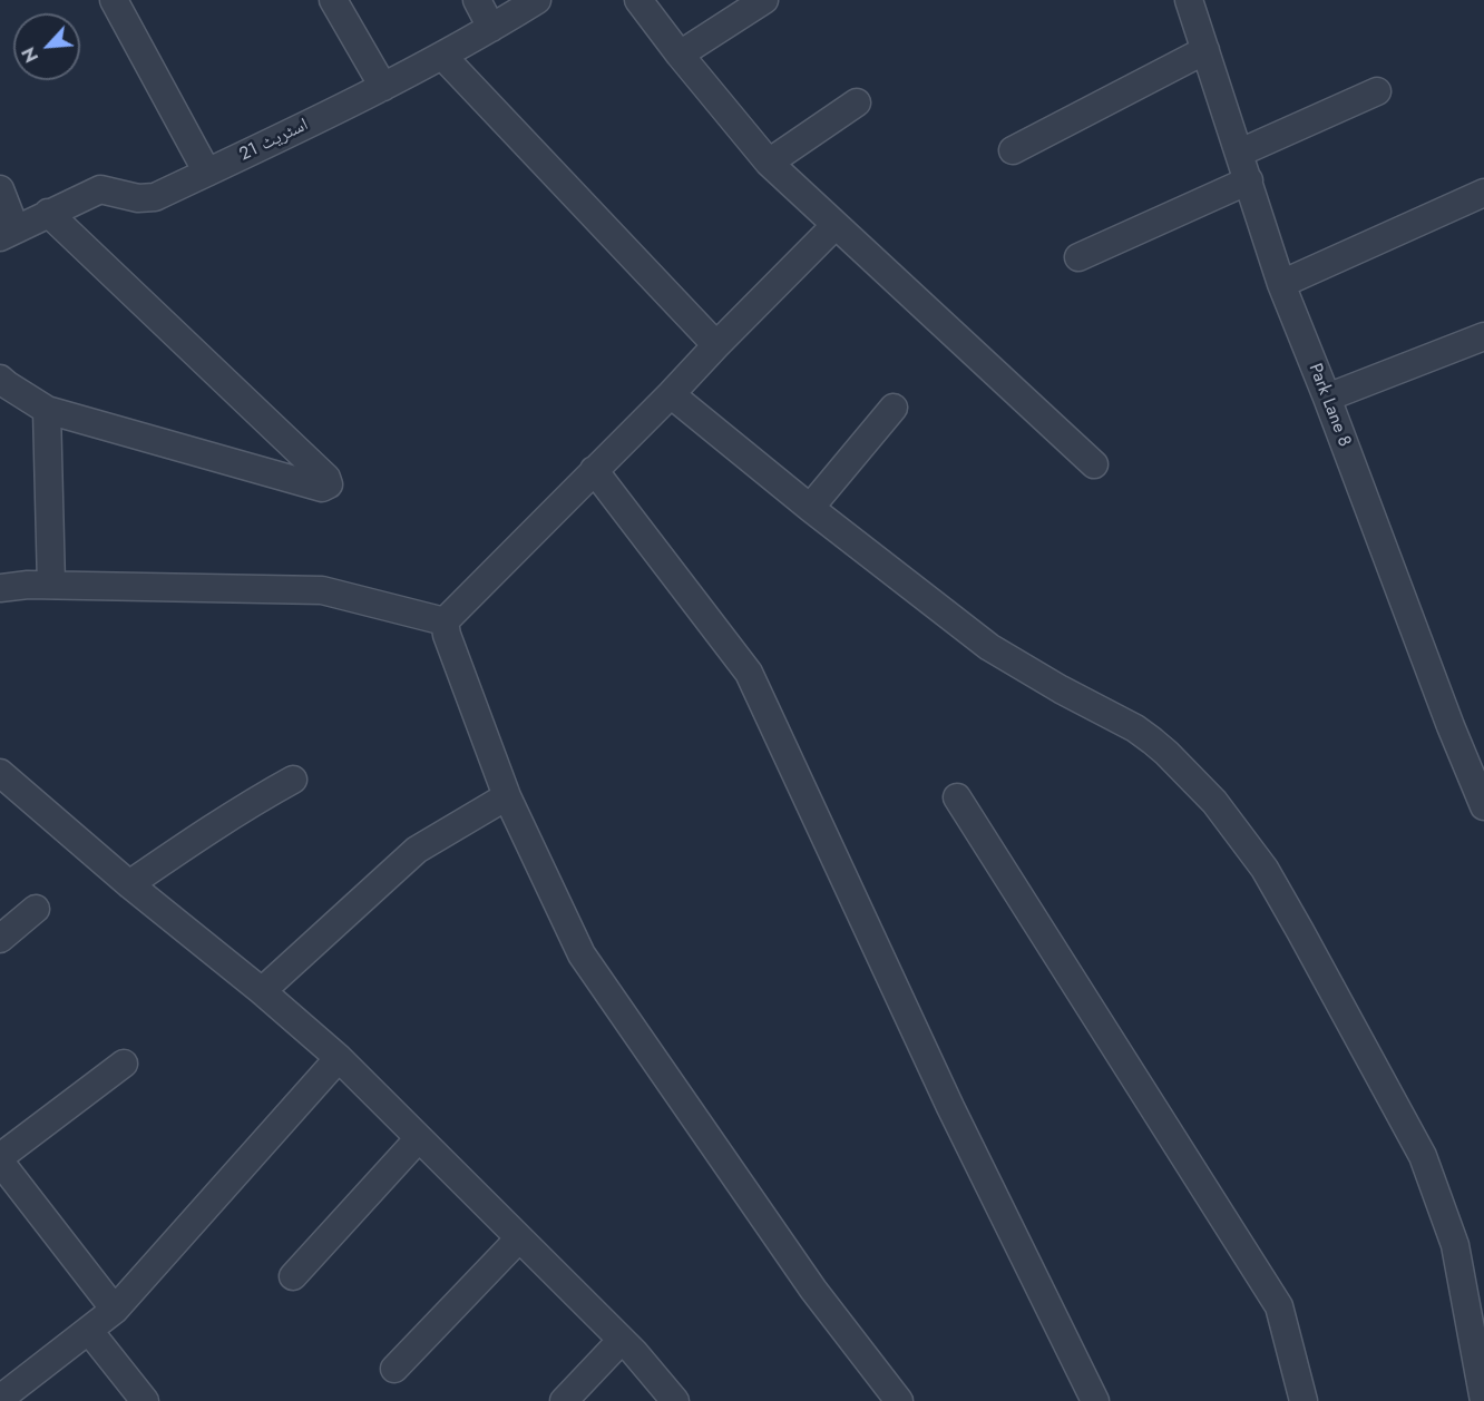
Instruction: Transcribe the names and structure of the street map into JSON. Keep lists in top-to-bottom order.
{
  "streets": {
    "street": ["اسٹریٹ 21", "Park Lane 8"]
  },
  "north": "bottom left"
}
